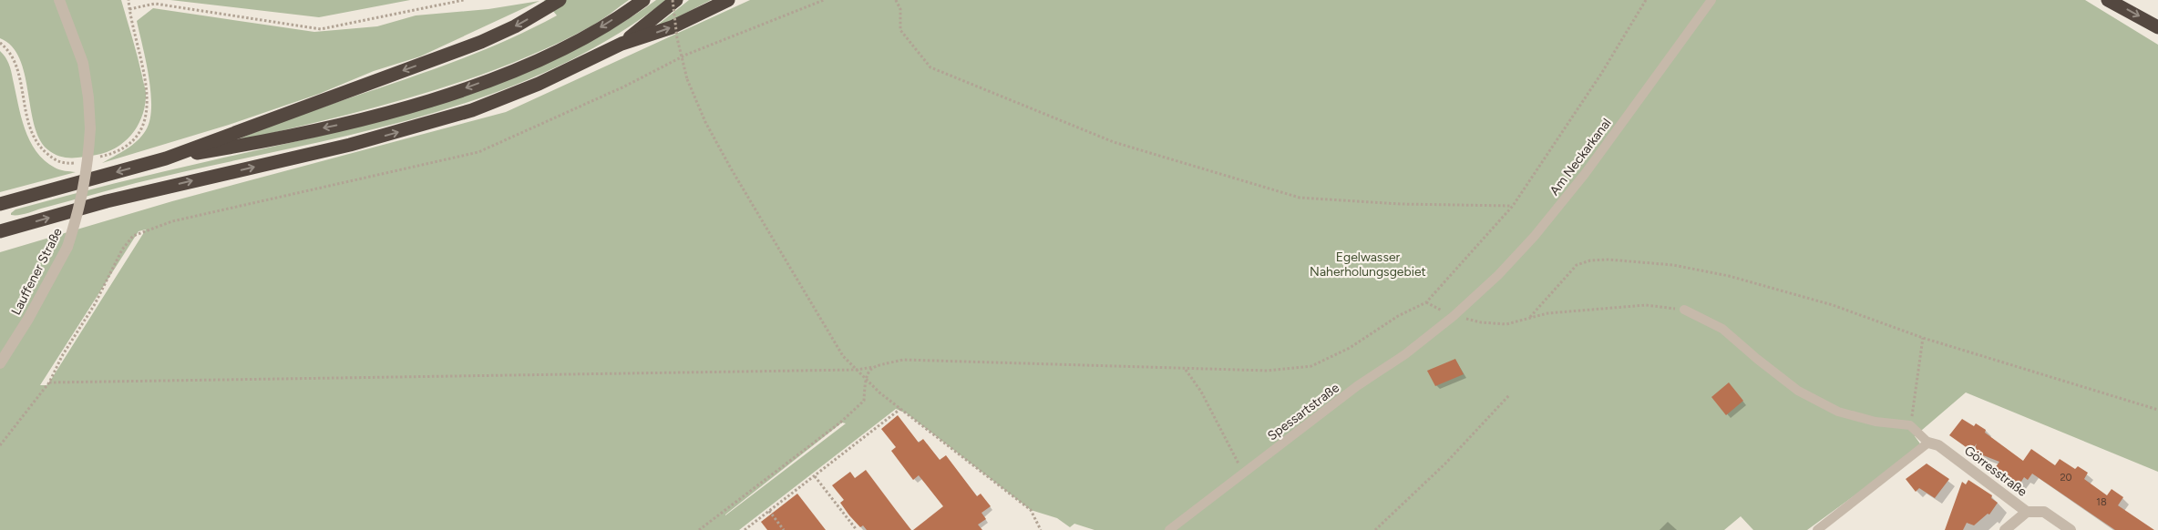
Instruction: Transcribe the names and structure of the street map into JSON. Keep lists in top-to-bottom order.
{
  "streets": {
    "street": ["Lauffener Straße", "Görresstraße"],
    "lane": ["Am Neckarkanal", "Spessartstraße"]
  },
  "crossings": [
    ["Am Neckarkanal", "Spessartstraße"]
  ],
  "parks": ["Egelwasser Naherholungsgebiet"],
  "house_numbers": ["20", "18"]
}
